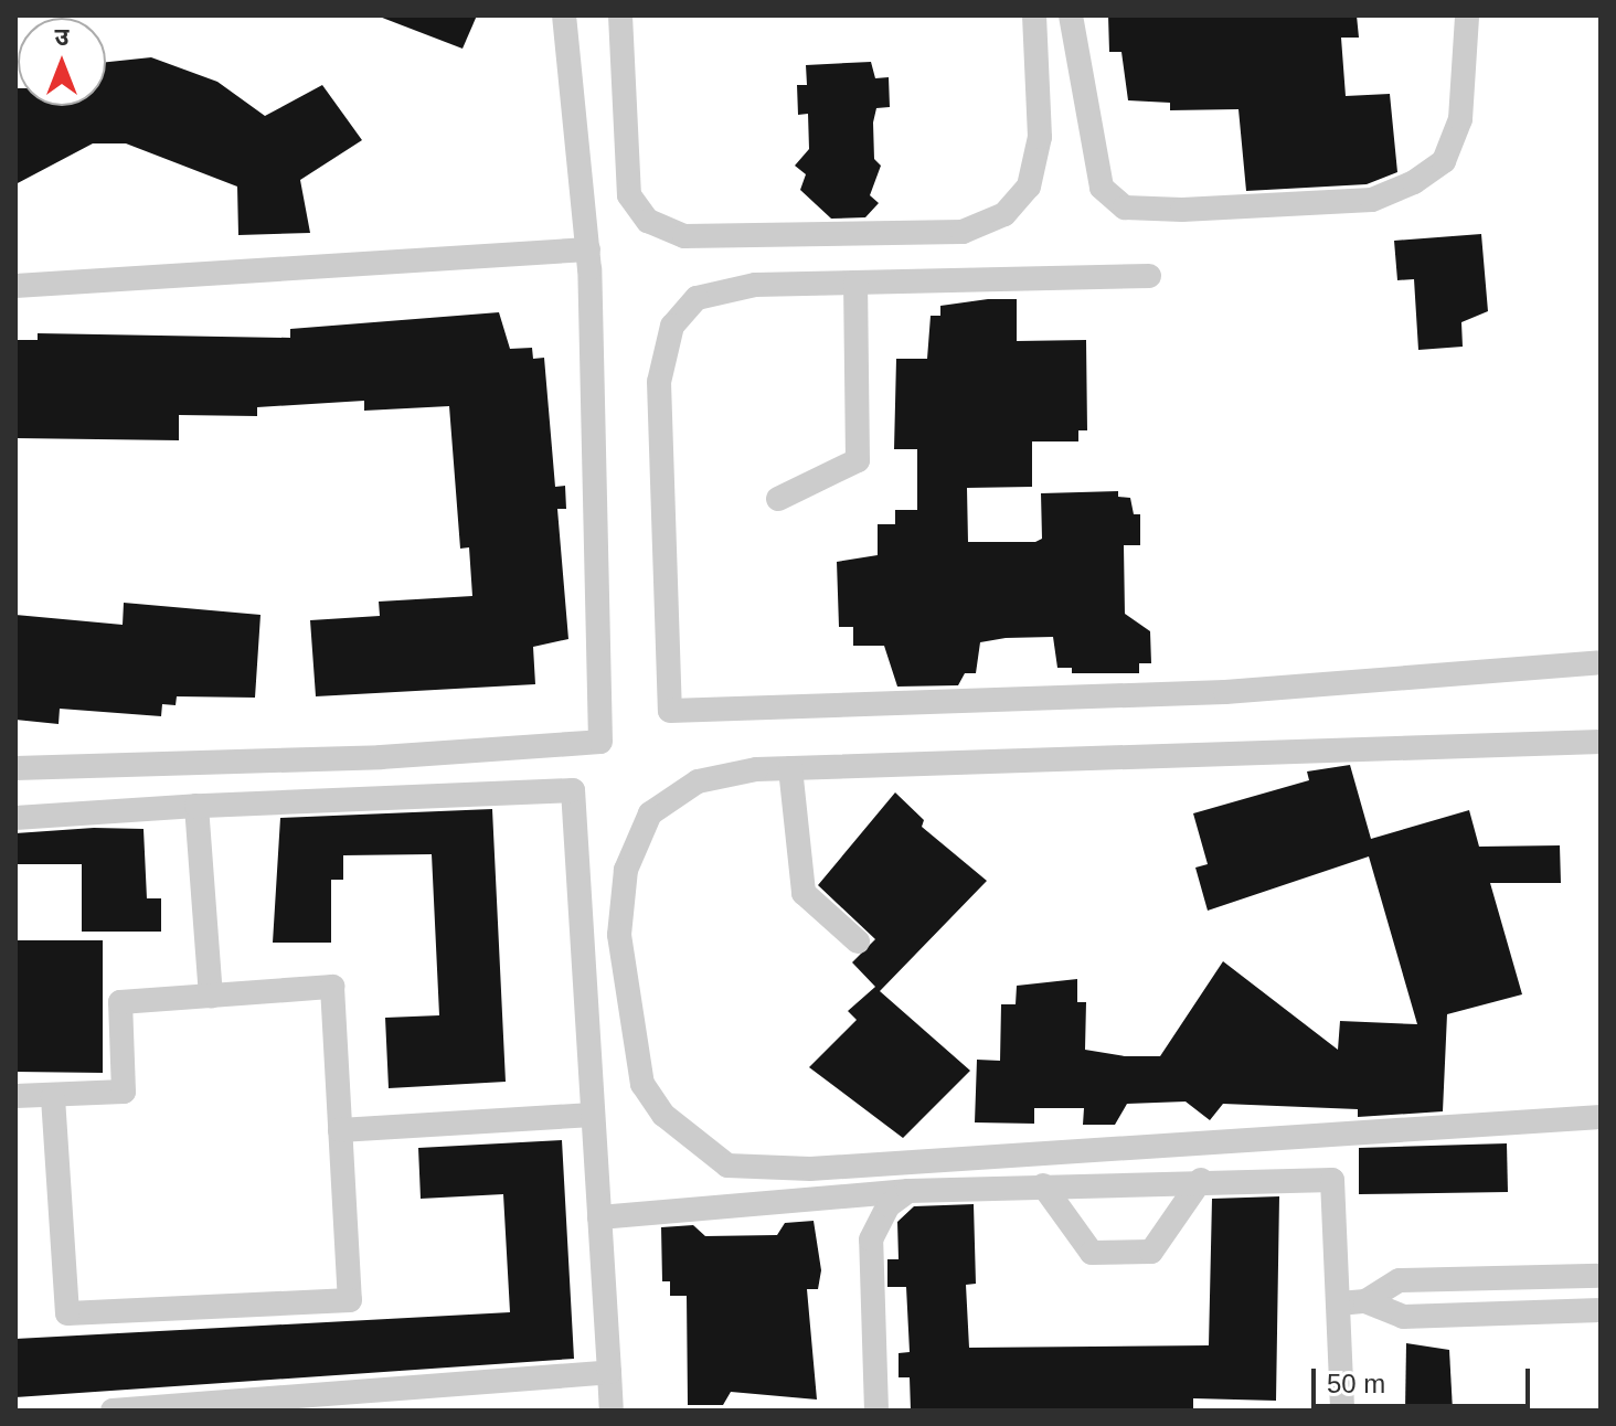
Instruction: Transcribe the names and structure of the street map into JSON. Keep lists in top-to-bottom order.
{
  "scale_bar": "50 m",
  "north": "top"
}
